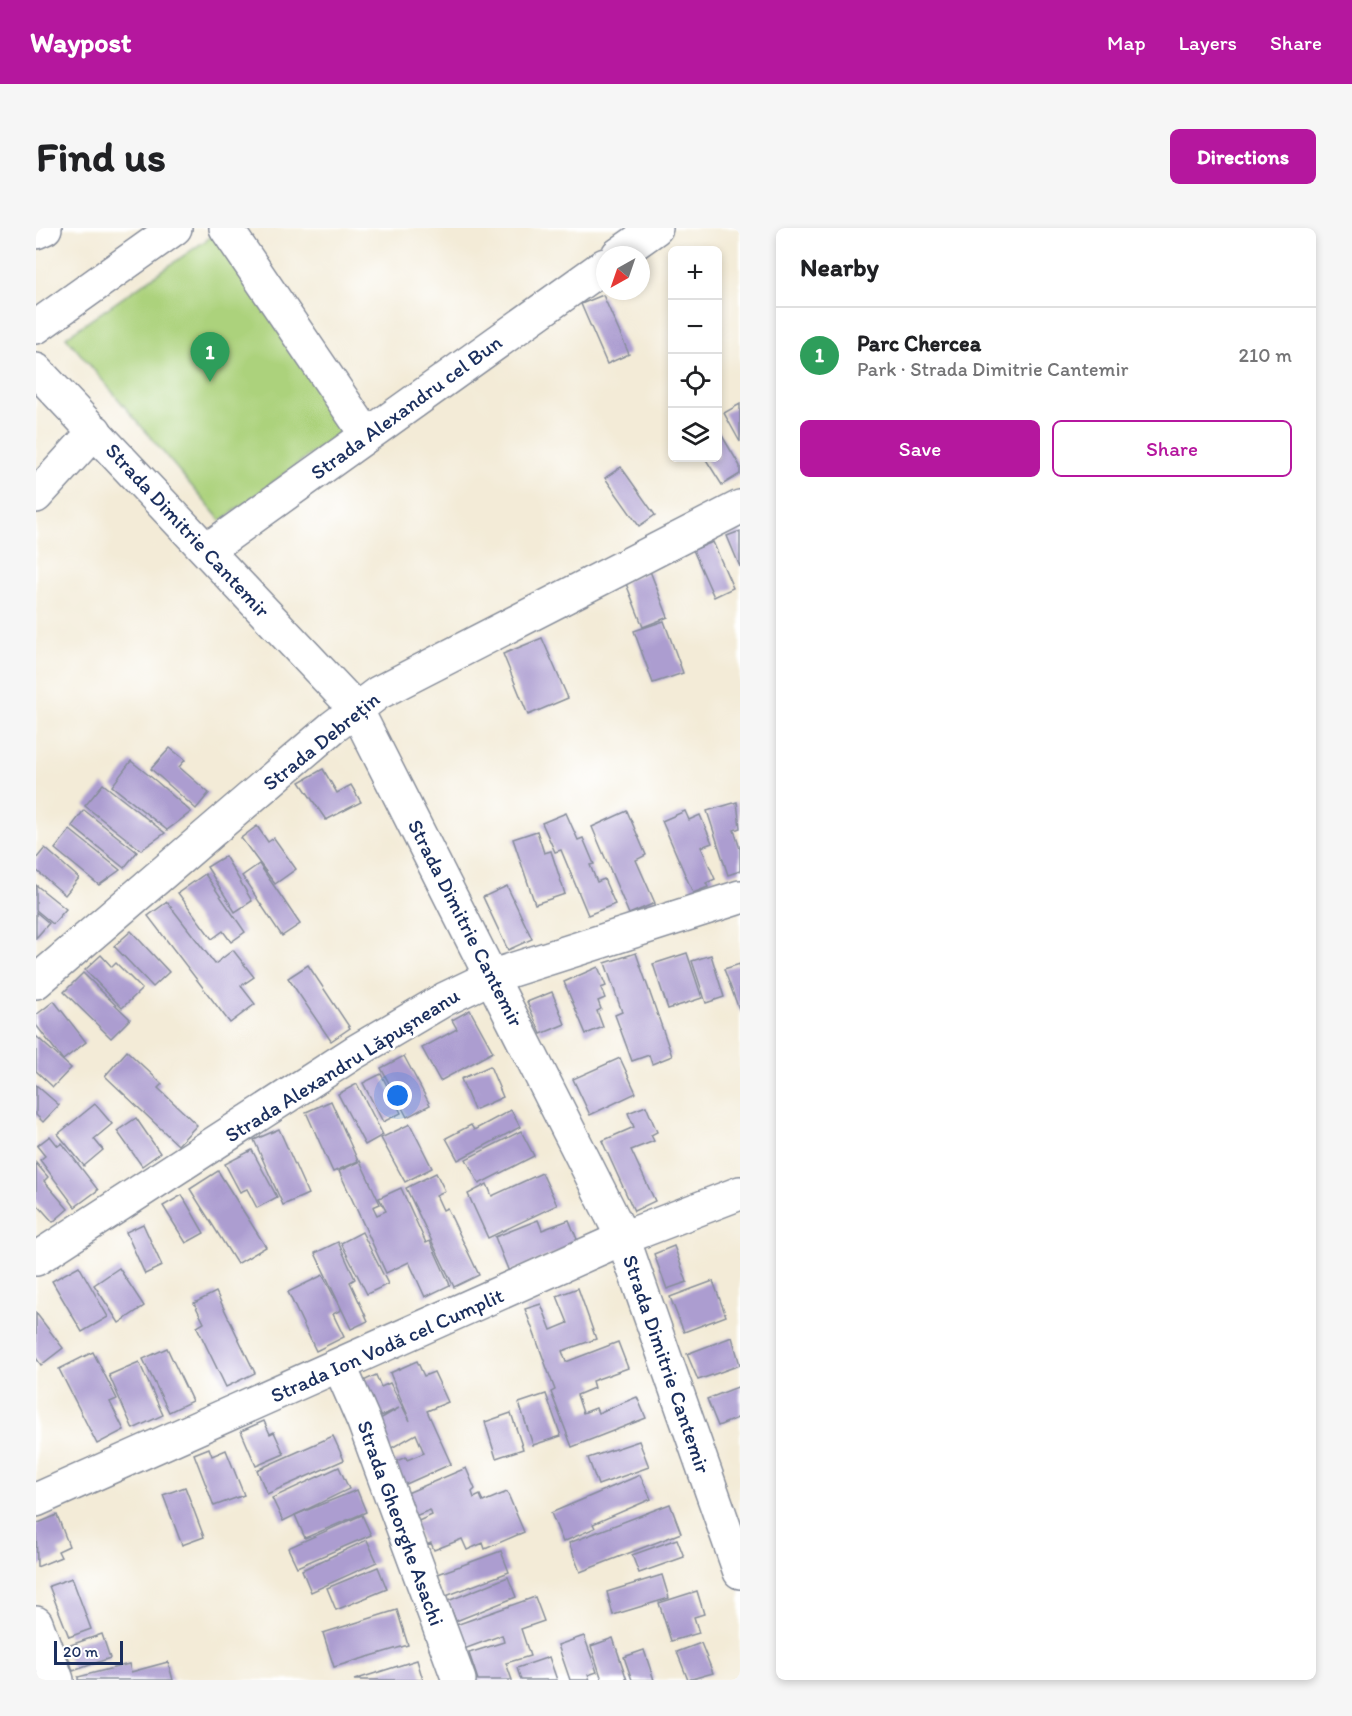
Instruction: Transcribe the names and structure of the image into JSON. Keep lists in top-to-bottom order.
{
  "streets": {
    "street": [
      "Strada Alexandru cel Bun",
      "Strada Dimitrie Cantemir",
      "Strada Debrețin",
      "Strada Alexandru Lăpușneanu",
      "Strada Ion Vodă cel Cumplit",
      "Strada Gheorghe Asachi"
    ]
  },
  "crossings": [
    ["Strada Alexandru cel Bun", "Strada Dimitrie Cantemir"],
    ["Strada Dimitrie Cantemir", "Strada Debrețin"],
    ["Strada Dimitrie Cantemir", "Strada Alexandru Lăpușneanu"],
    ["Strada Dimitrie Cantemir", "Strada Ion Vodă cel Cumplit"],
    ["Strada Ion Vodă cel Cumplit", "Strada Gheorghe Asachi"]
  ],
  "scale_bar": "20 m",
  "north": "bottom left",
  "page": {
    "header": "Waypost",
    "nav": ["Map", "Layers", "Share"],
    "buttons": [
      "Directions",
      ["Save", "Share"]
    ],
    "title": "Find us",
    "heading": "Nearby",
    "map_buttons": ["+", "−"],
    "list": [
      {
        "mark": "1",
        "name": "Parc Chercea",
        "note": "Park · Strada Dimitrie Cantemir",
        "value": "210 m"
      }
    ],
    "pins": "1",
    "scale": "20 m"
  }
}
